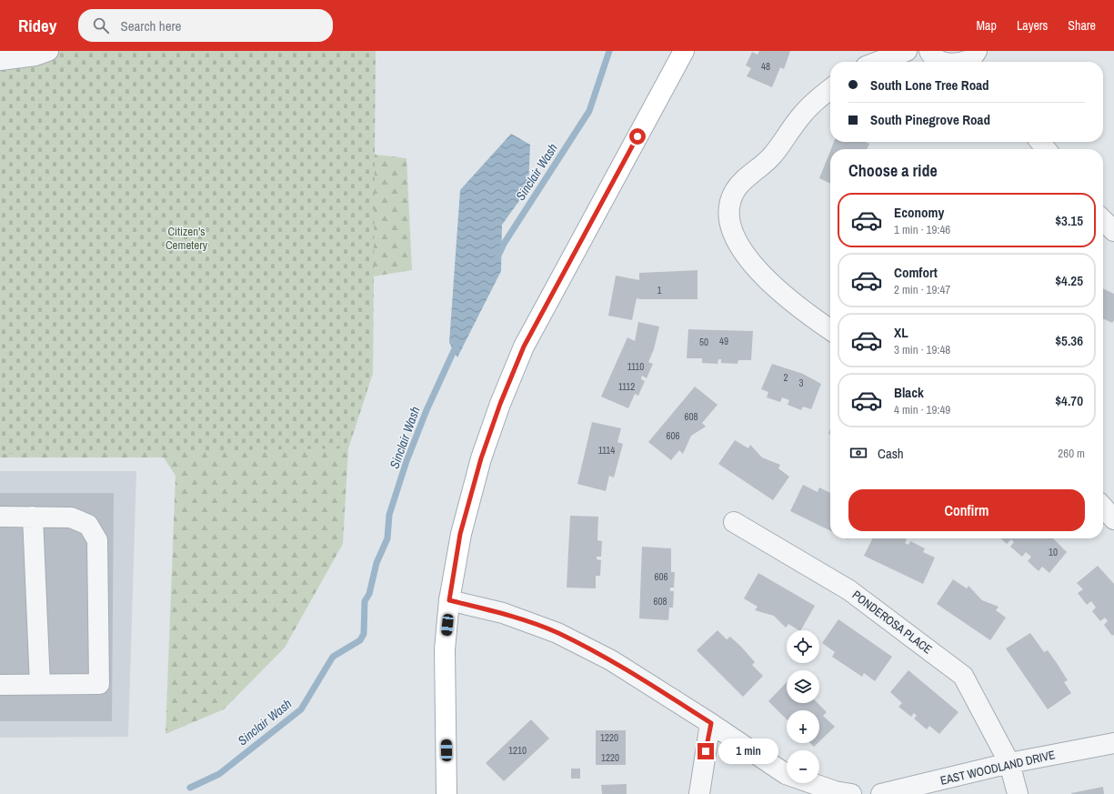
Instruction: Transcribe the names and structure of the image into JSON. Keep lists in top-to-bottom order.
{
  "streets": {
    "street": ["PONDEROSA PLACE", "EAST WOODLAND DRIVE"]
  },
  "crossings": [
    ["PONDEROSA PLACE", "EAST WOODLAND DRIVE"]
  ],
  "water": ["Sinclair Wash"],
  "parks": ["Citizen's Cemetery"],
  "house_numbers": [
    "48",
    "1",
    "49",
    "50",
    "1110",
    "2",
    "3",
    "1112",
    "608",
    "606",
    "1114",
    "10",
    "606",
    "608",
    "1220",
    "1210",
    "1220"
  ],
  "page": {
    "header": "Ridey",
    "search": "Search here",
    "nav": ["Map", "Layers", "Share"],
    "banner": ["South Lone Tree Road", "South Pinegrove Road"],
    "heading": "Choose a ride",
    "list": [
      {
        "name": "Economy",
        "note": "1 min · 19:46",
        "value": "$3.15"
      },
      {
        "name": "Comfort",
        "note": "2 min · 19:47",
        "value": "$4.25"
      },
      {
        "name": "XL",
        "note": "3 min · 19:48",
        "value": "$5.36"
      },
      {
        "name": "Black",
        "note": "4 min · 19:49",
        "value": "$4.70"
      }
    ],
    "pay": ["Cash", "260 m"],
    "buttons": "Confirm",
    "map_buttons": ["+", "−"],
    "bubble": "1 min"
  }
}
